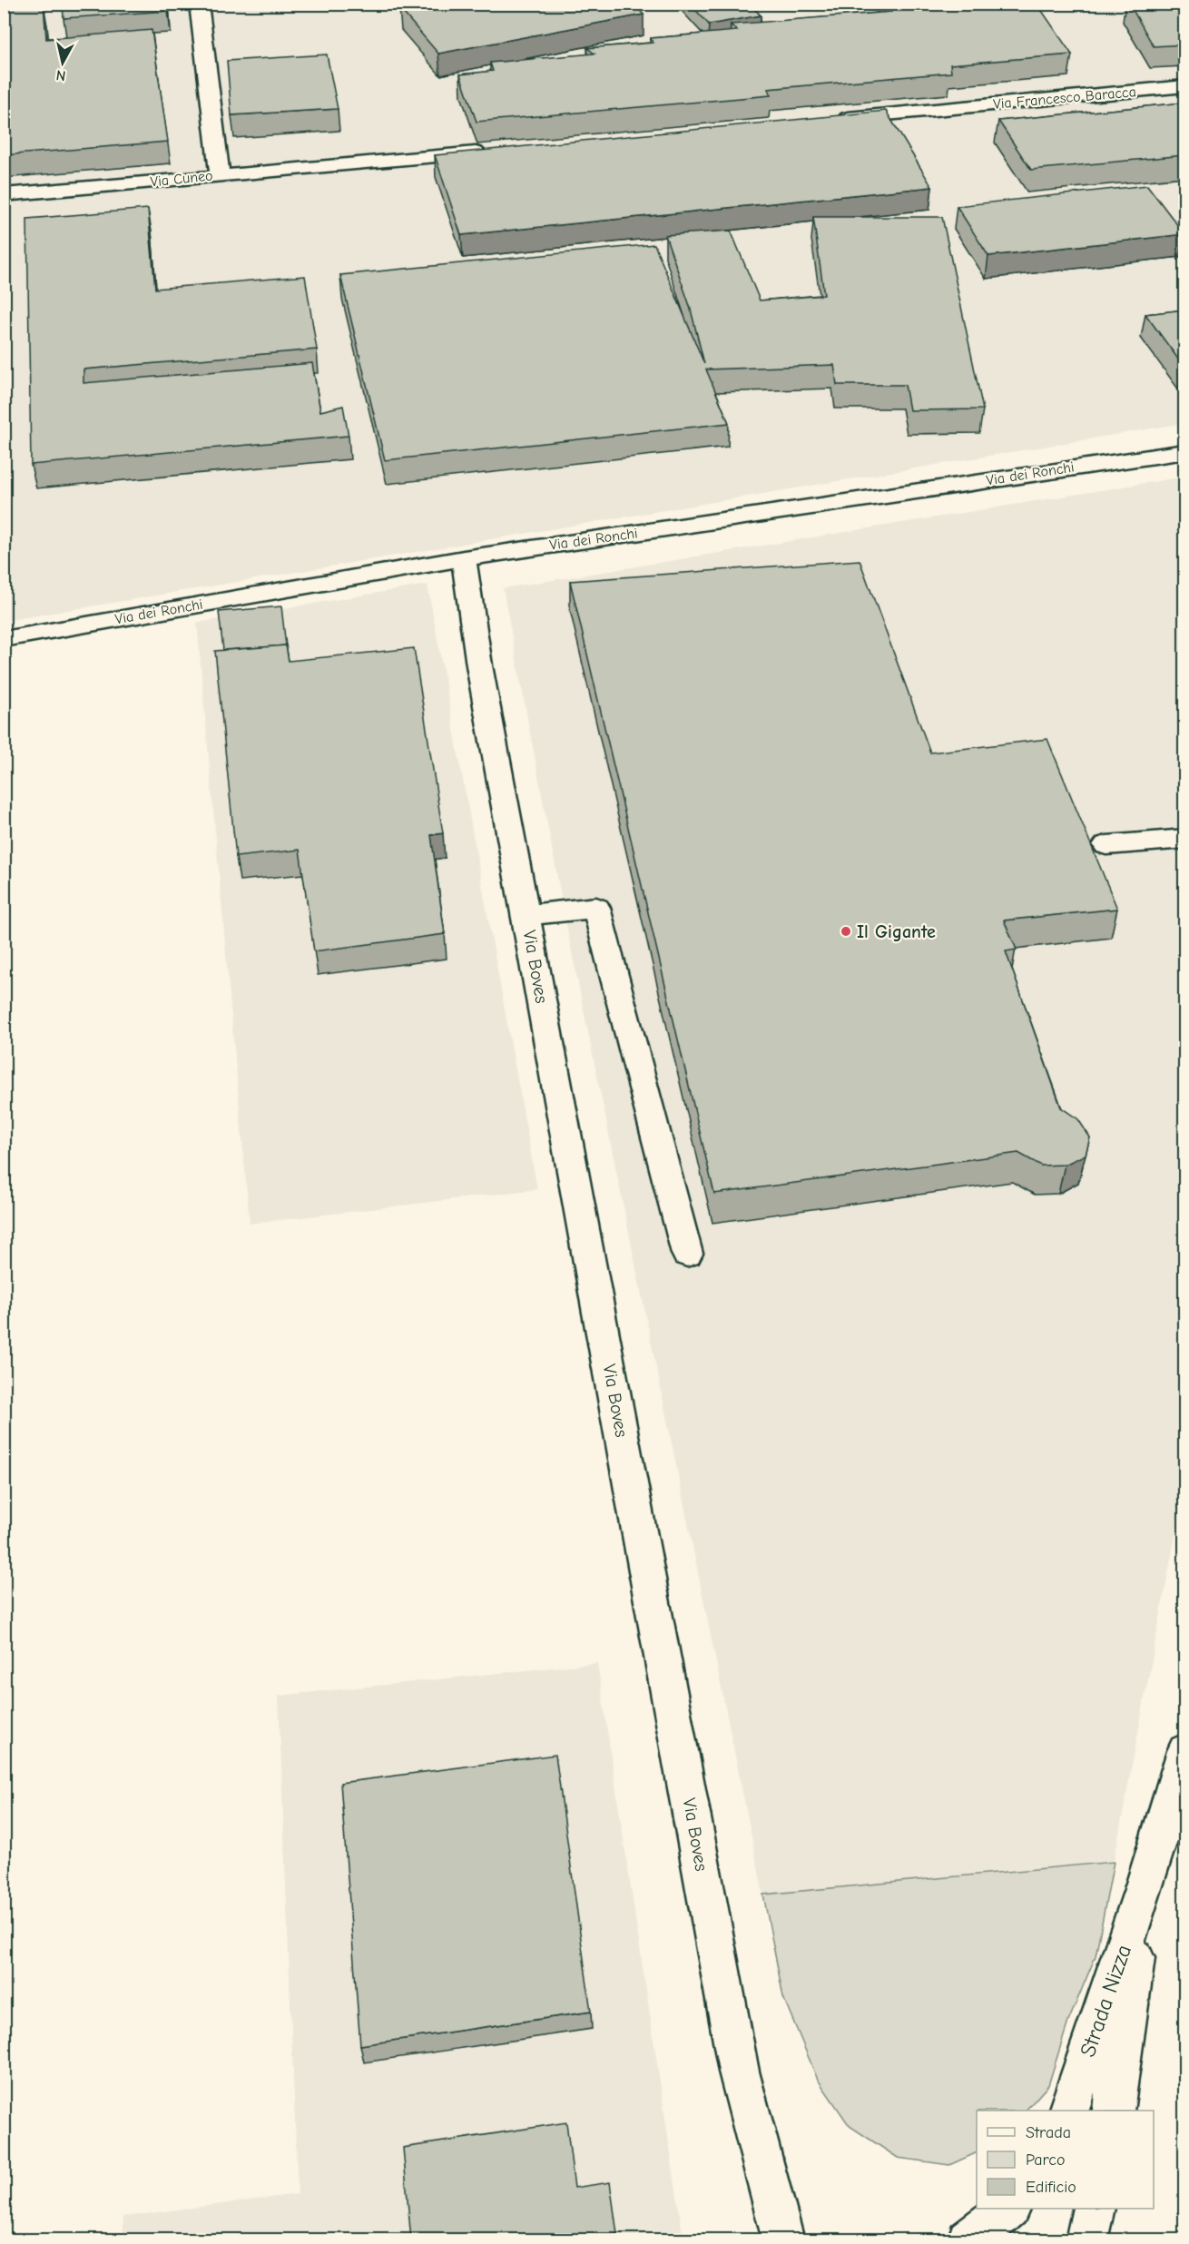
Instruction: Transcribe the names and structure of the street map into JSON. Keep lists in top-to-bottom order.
{
  "streets": {
    "street": [
      "Via Francesco Baracca",
      "Via Cuneo",
      "Via dei Ronchi",
      "Via Boves",
      "Strada Nizza"
    ]
  },
  "crossings": [
    ["Via dei Ronchi", "Via Boves"]
  ],
  "places": ["Il Gigante"],
  "legend": ["Strada", "Parco", "Edificio"],
  "north": "bottom"
}
